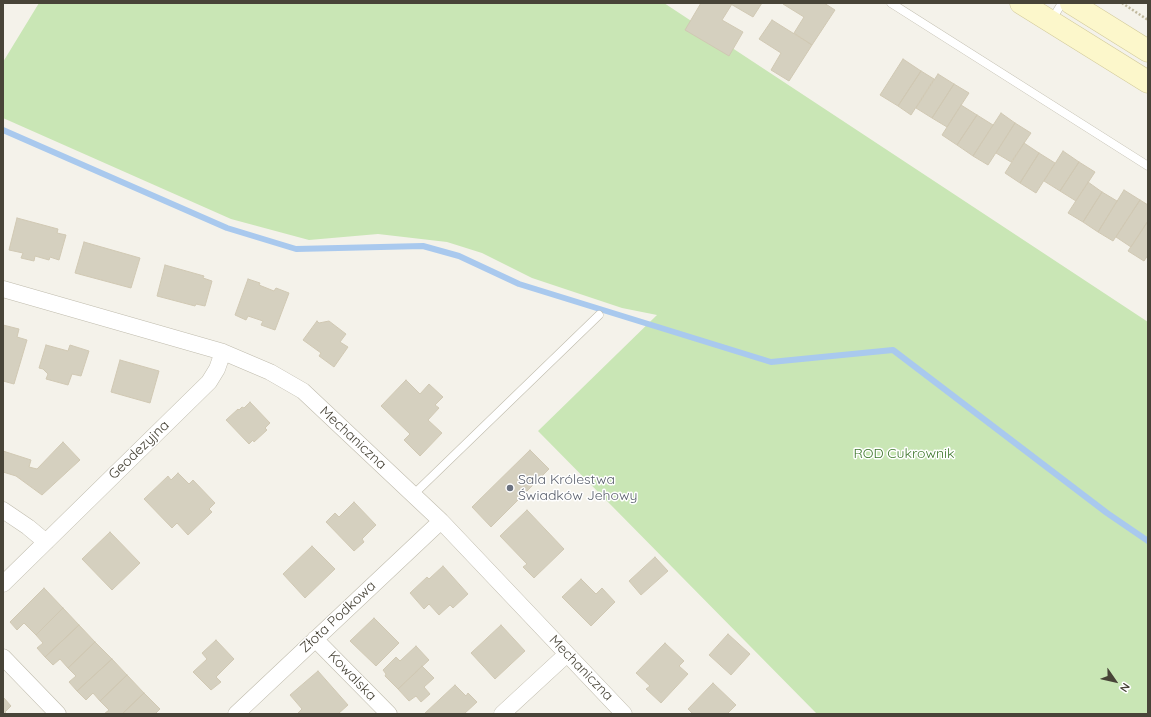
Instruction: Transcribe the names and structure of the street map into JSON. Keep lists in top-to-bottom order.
{
  "streets": {
    "street": [
      "Mechaniczna",
      "Geodezyjna",
      "Złota Podkowa",
      "Kowalska"
    ]
  },
  "crossings": [
    ["Mechaniczna", "Geodezyjna"],
    ["Mechaniczna", "Złota Podkowa"],
    ["Złota Podkowa", "Kowalska"]
  ],
  "parks": ["ROD Cukrownik"],
  "places": ["Sala Królestwa Świadków Jehowy"],
  "north": "bottom right"
}
